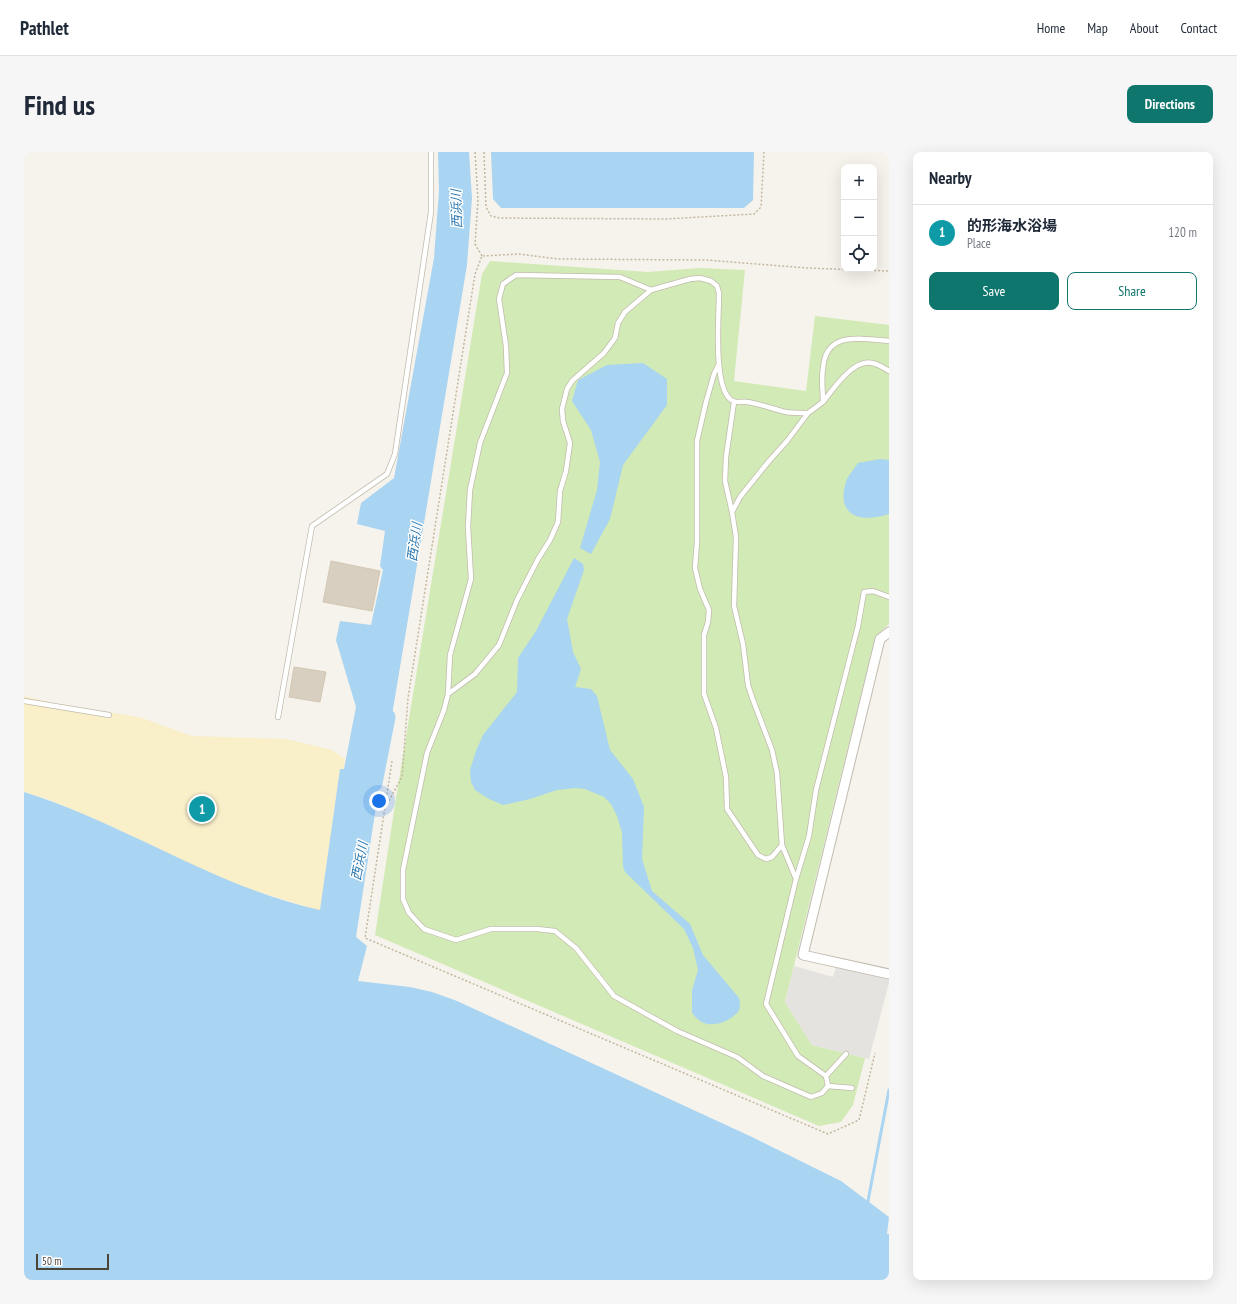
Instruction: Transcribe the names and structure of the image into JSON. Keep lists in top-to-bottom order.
{
  "water": ["西浜川"],
  "scale_bar": "50 m",
  "page": {
    "header": "Pathlet",
    "nav": [
      "Home",
      "Map",
      "About",
      "Contact"
    ],
    "buttons": [
      "Directions",
      ["Save", "Share"]
    ],
    "title": "Find us",
    "heading": "Nearby",
    "map_buttons": ["+", "−"],
    "list": [
      {
        "mark": "1",
        "name": "的形海水浴場",
        "note": "Place",
        "value": "120 m"
      }
    ],
    "pins": "1",
    "scale": "50 m"
  }
}
